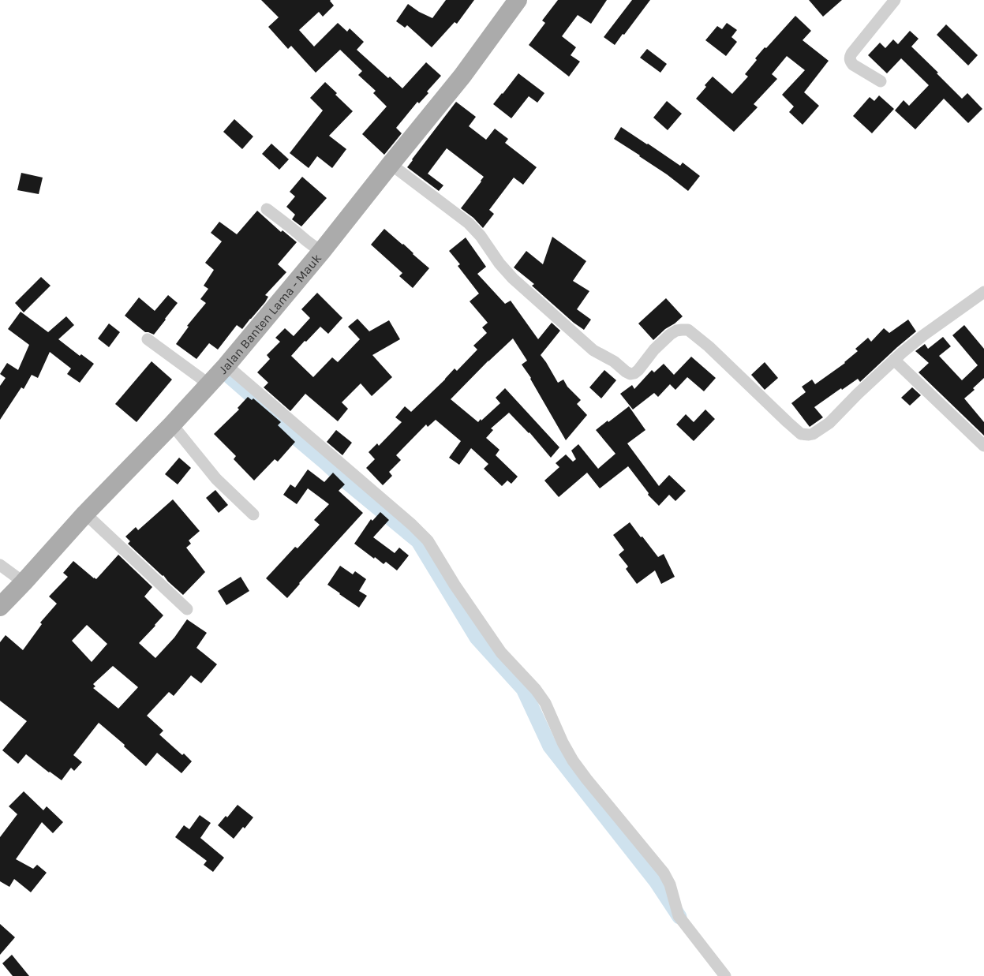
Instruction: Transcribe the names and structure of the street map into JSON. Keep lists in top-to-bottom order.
{
  "streets": {
    "main road": ["Jalan Banten Lama - Mauk"]
  }
}
